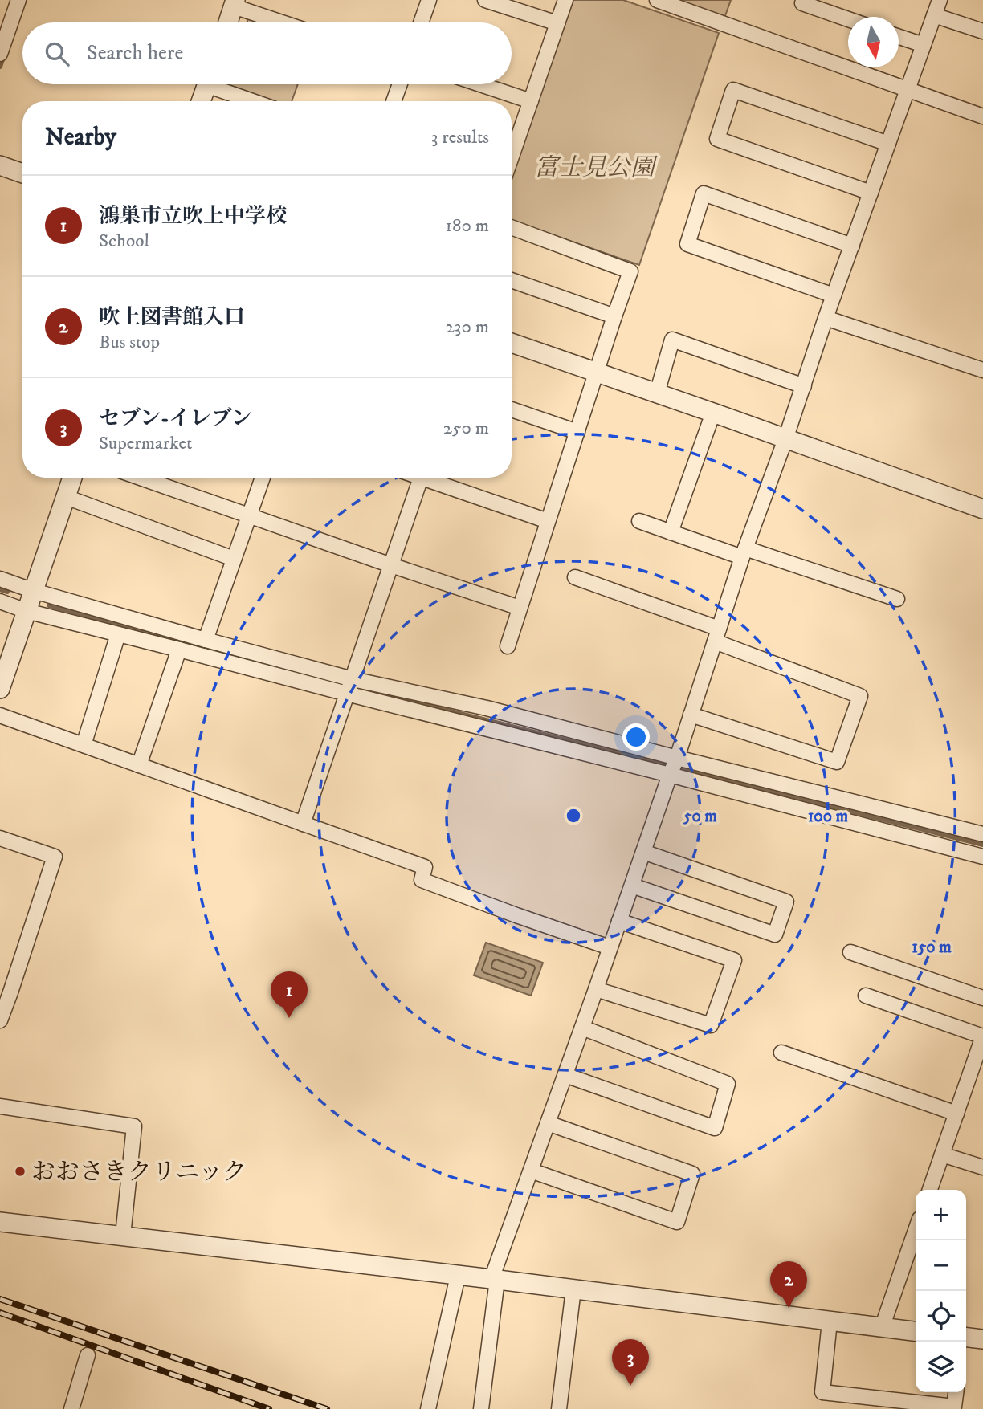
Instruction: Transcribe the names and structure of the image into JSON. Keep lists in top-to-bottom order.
{
  "parks": ["富士見公園"],
  "places": ["おおさきクリニック"],
  "north": "bottom",
  "page": {
    "search": "Search here",
    "heading": ["Nearby", "3 results"],
    "list": [
      {
        "mark": "1",
        "name": "鴻巣市立吹上中学校",
        "note": "School",
        "value": "180 m"
      },
      {
        "mark": "2",
        "name": "吹上図書館入口",
        "note": "Bus stop",
        "value": "230 m"
      },
      {
        "mark": "3",
        "name": "セブン-イレブン",
        "note": "Supermarket",
        "value": "250 m"
      }
    ],
    "pins": ["1", "2", "3"],
    "map_buttons": ["+", "−"]
  },
  "rings": ["50 m", "100 m", "150 m"]
}
